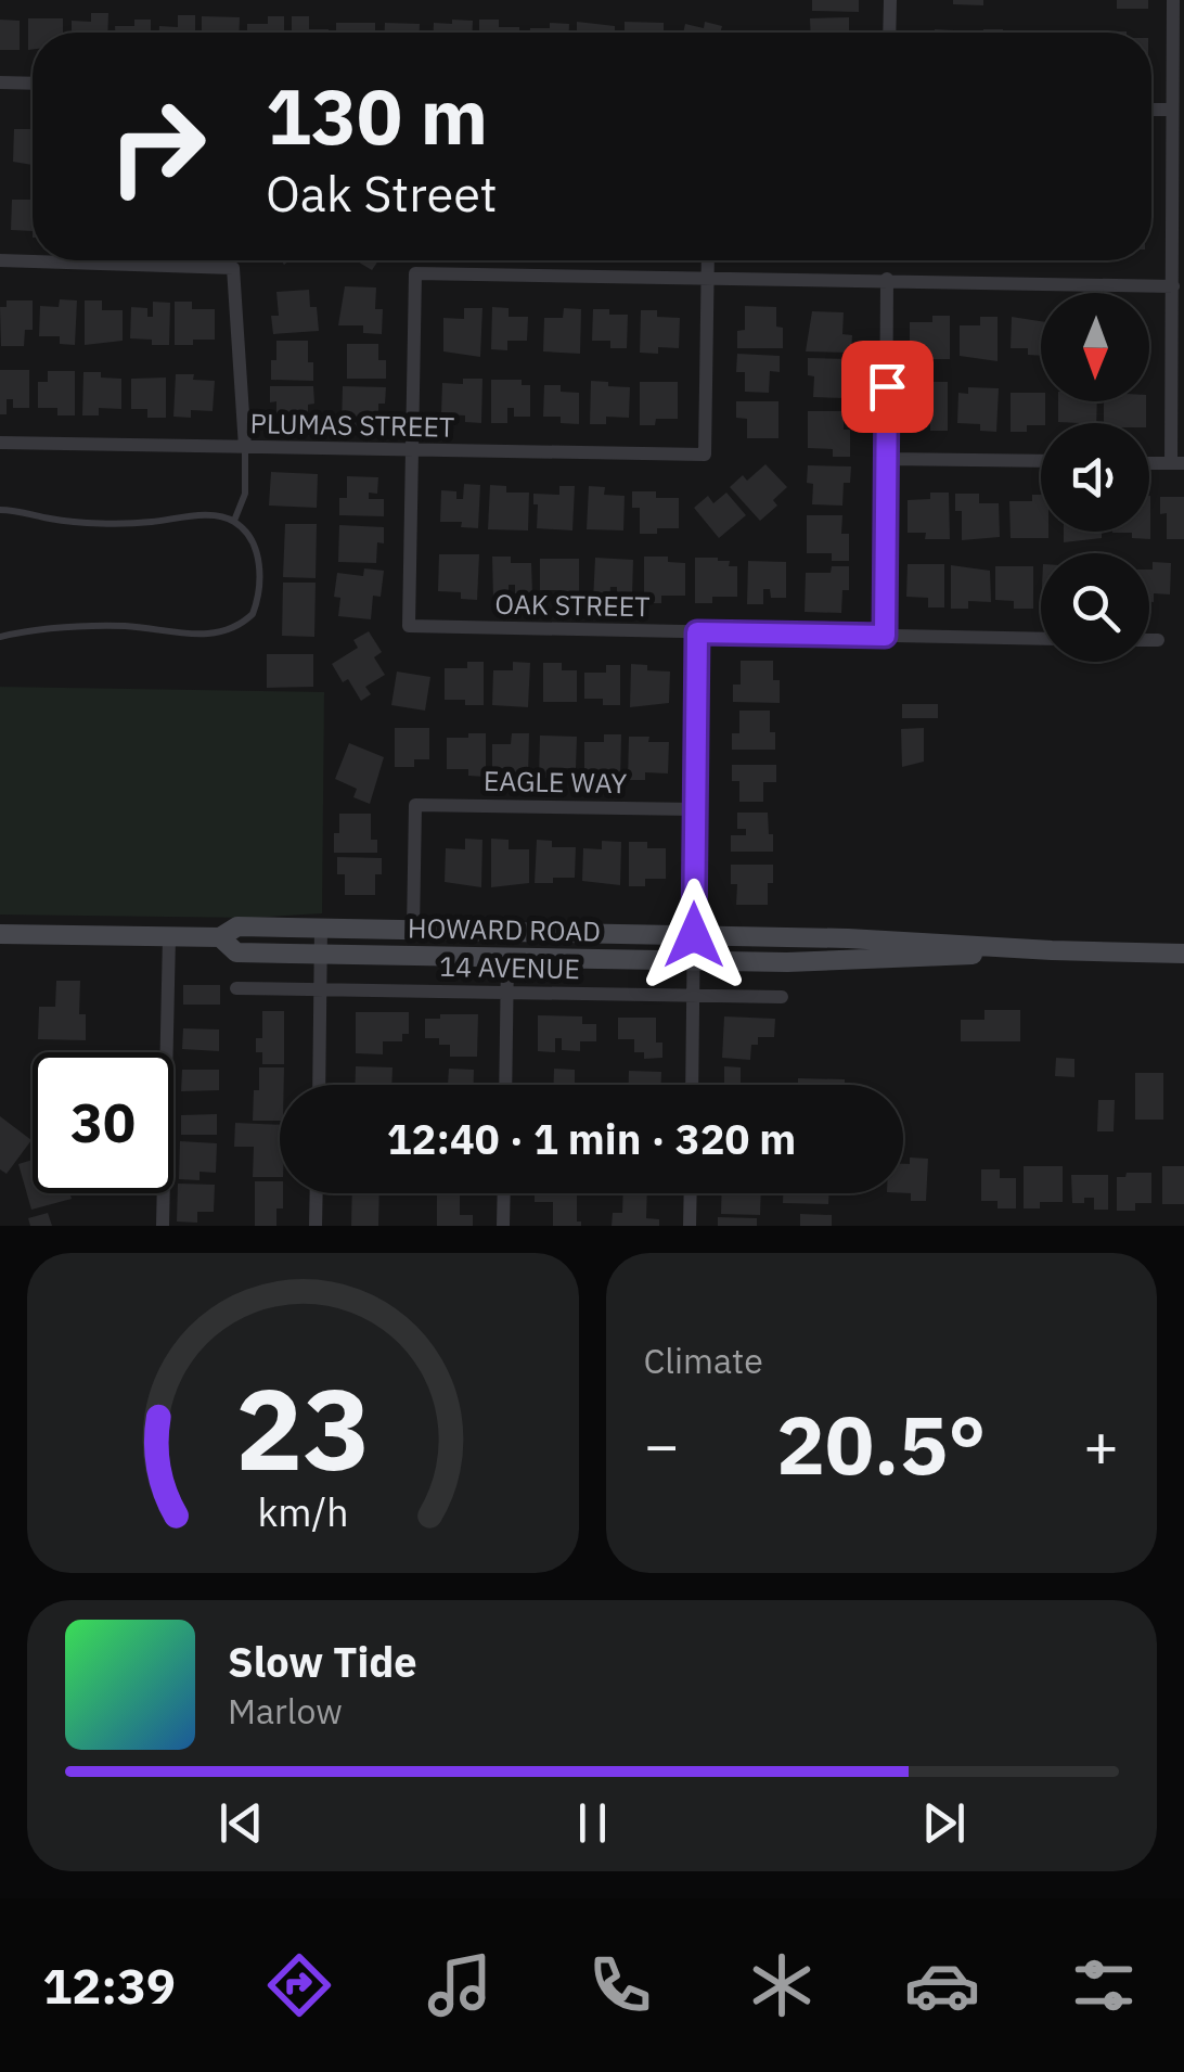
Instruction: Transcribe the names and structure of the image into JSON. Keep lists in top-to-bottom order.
{
  "streets": {
    "main road": ["HOWARD ROAD"],
    "street": [
      "PLUMAS STREET",
      "OAK STREET",
      "EAGLE WAY",
      "14 AVENUE"
    ]
  },
  "crossings": [
    ["PLUMAS STREET", "OAK STREET"],
    ["EAGLE WAY", "HOWARD ROAD"]
  ],
  "north": "bottom",
  "page": {
    "turn": ["130 m", "Oak Street"],
    "limit": "30",
    "trip": "12:40 · 1 min · 320 m",
    "tile": "Climate",
    "heat": ["−", "20.5°", "+"],
    "song": ["Slow Tide", "Marlow"],
    "tabs": "12:39",
    "gauge": ["23", "km/h"]
  }
}
